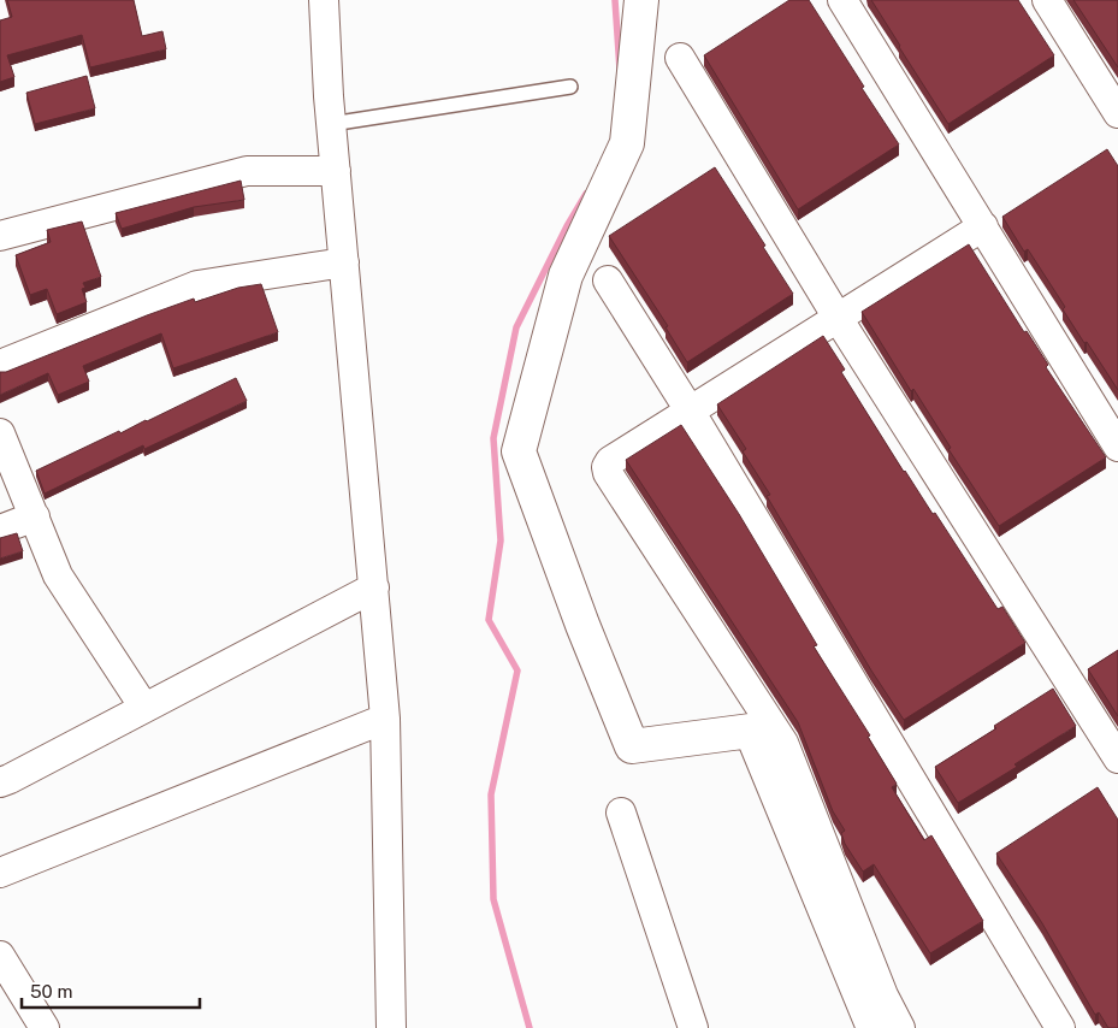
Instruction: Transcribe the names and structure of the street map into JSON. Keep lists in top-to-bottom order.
{
  "scale_bar": "50 m"
}
